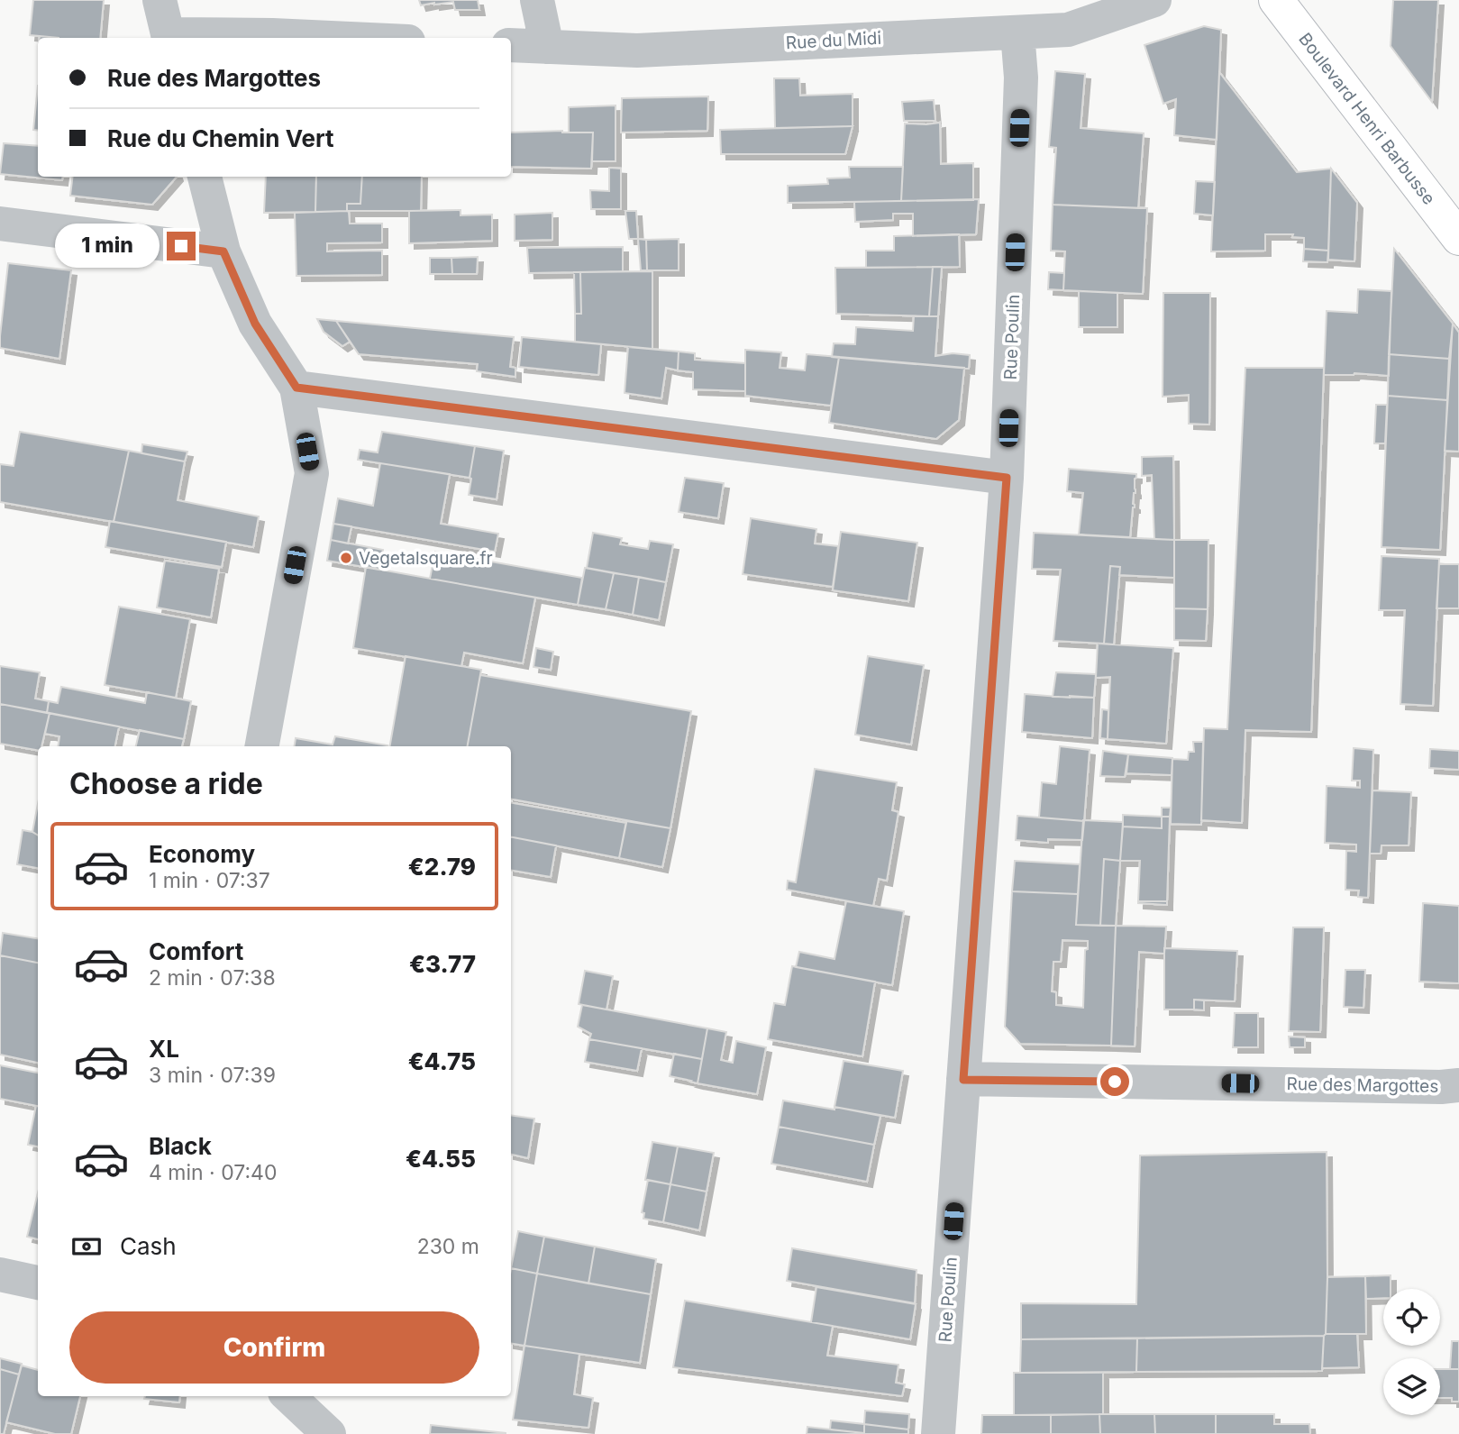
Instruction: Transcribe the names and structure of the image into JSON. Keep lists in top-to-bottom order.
{
  "streets": {
    "main road": ["Boulevard Henri Barbusse"],
    "street": ["Rue du Midi", "Rue Poulin", "Rue des Margottes"]
  },
  "crossings": [
    ["Rue du Midi", "Rue Poulin"],
    ["Rue Poulin", "Rue des Margottes"]
  ],
  "places": ["Vegetalsquare.fr"],
  "page": {
    "banner": ["Rue des Margottes", "Rue du Chemin Vert"],
    "bubble": "1 min",
    "heading": "Choose a ride",
    "list": [
      {
        "name": "Economy",
        "note": "1 min · 07:37",
        "value": "€2.79"
      },
      {
        "name": "Comfort",
        "note": "2 min · 07:38",
        "value": "€3.77"
      },
      {
        "name": "XL",
        "note": "3 min · 07:39",
        "value": "€4.75"
      },
      {
        "name": "Black",
        "note": "4 min · 07:40",
        "value": "€4.55"
      }
    ],
    "pay": ["Cash", "230 m"],
    "buttons": "Confirm"
  }
}
